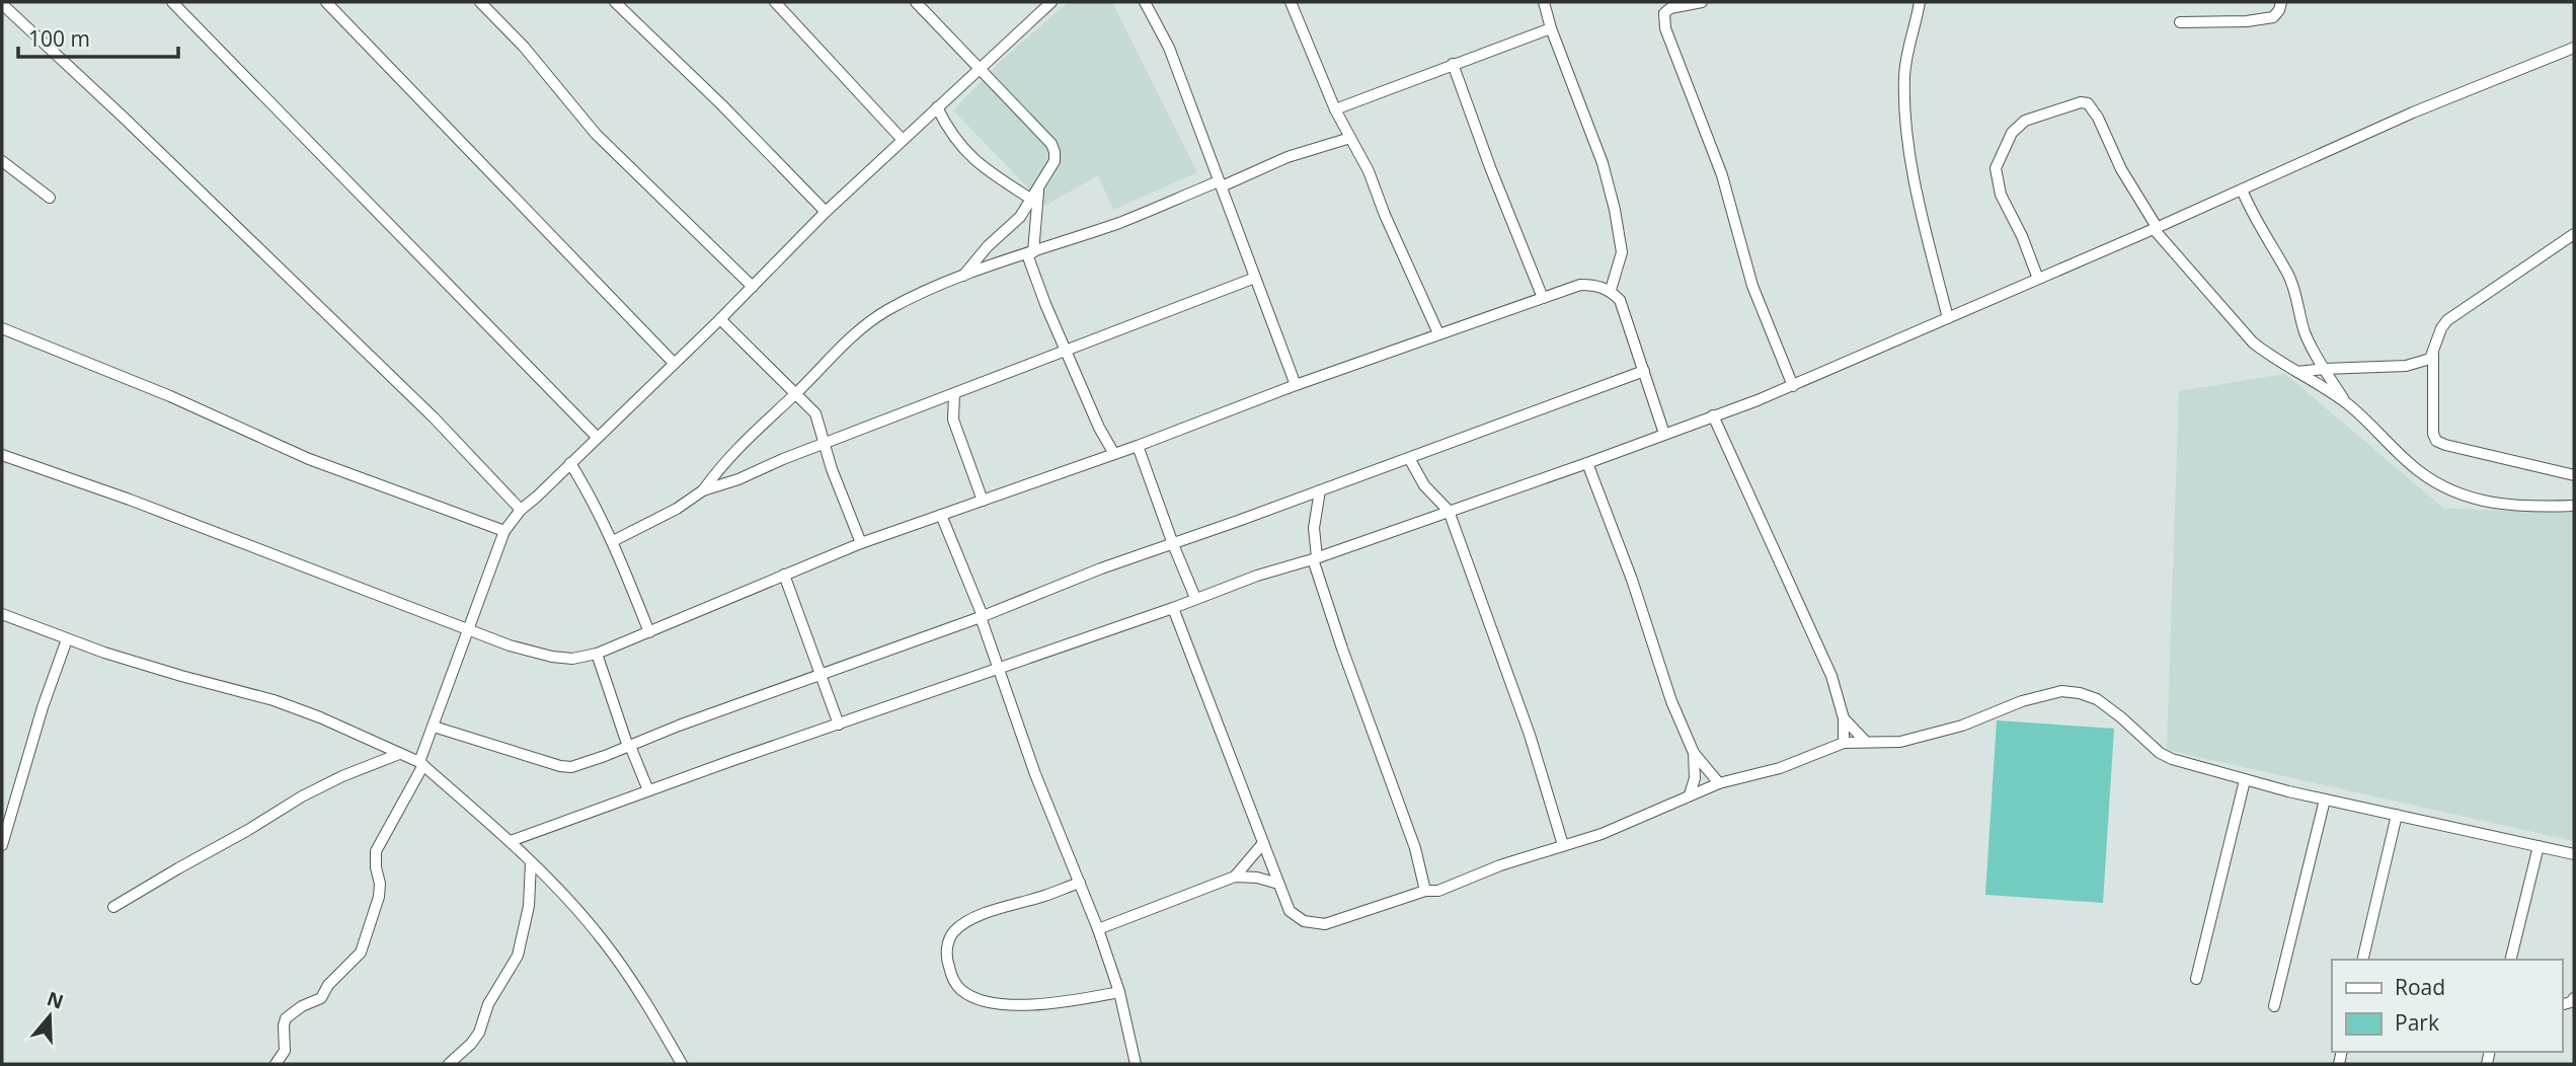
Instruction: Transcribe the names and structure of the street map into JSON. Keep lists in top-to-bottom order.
{
  "legend": ["Road", "Park"],
  "scale_bar": "100 m",
  "north": "top"
}
